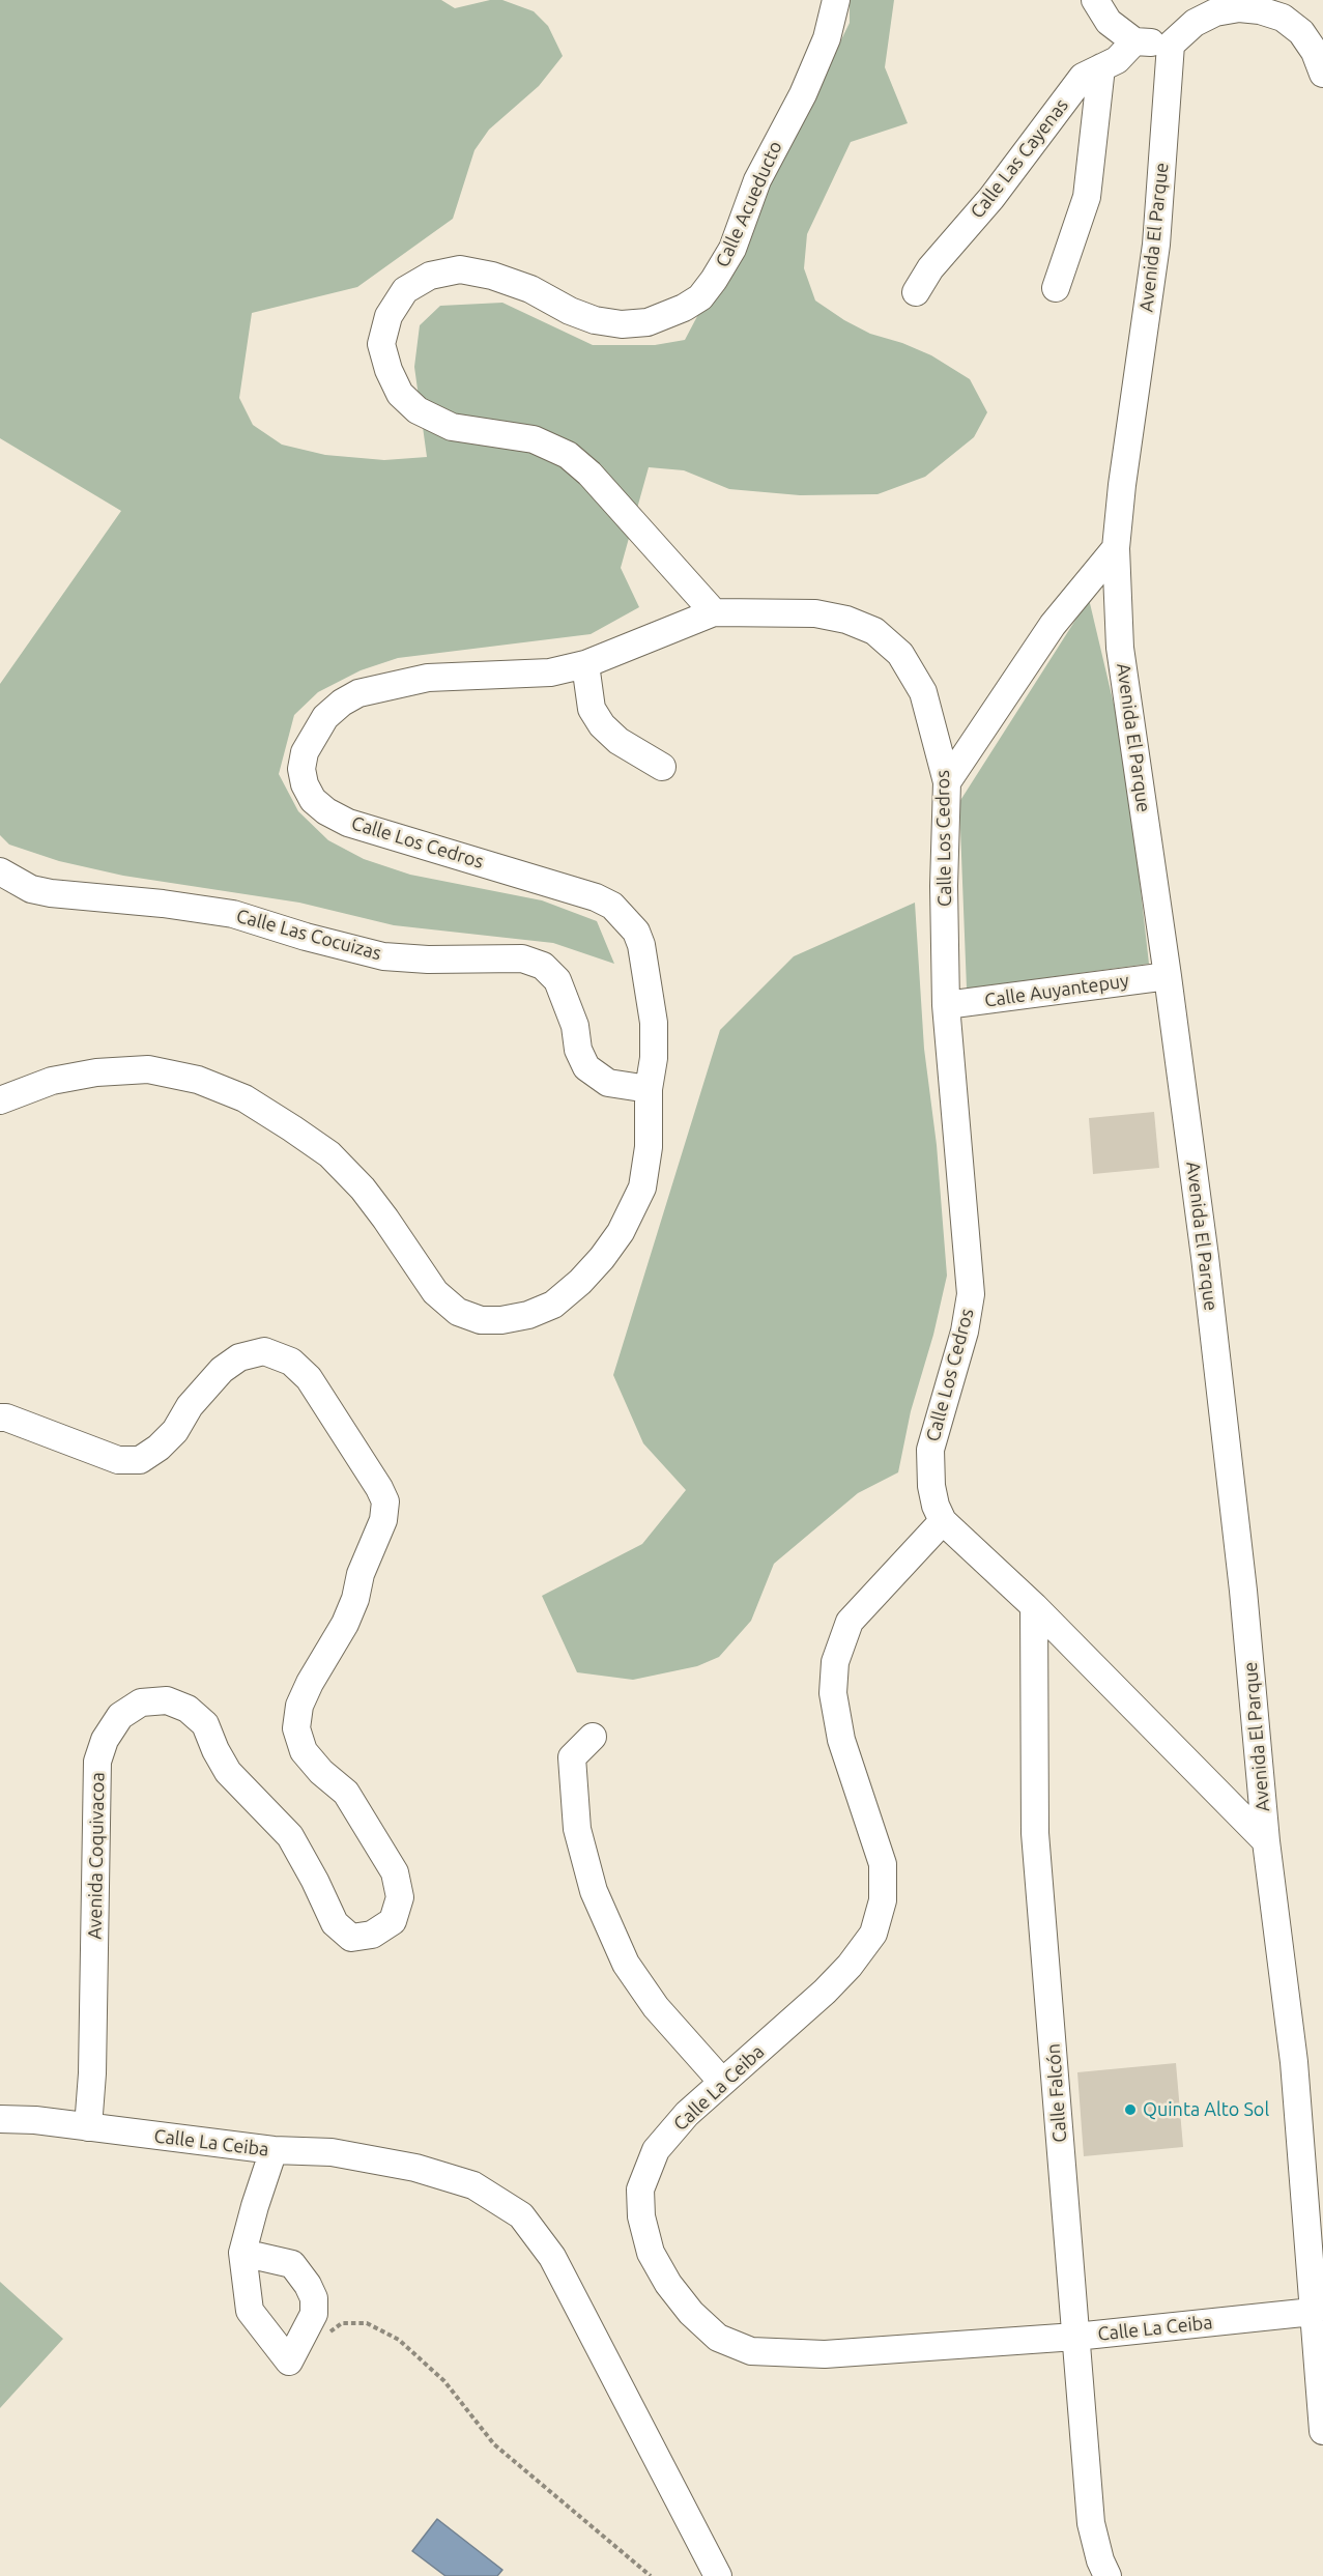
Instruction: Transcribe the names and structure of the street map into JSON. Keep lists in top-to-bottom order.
{
  "streets": {
    "street": [
      "Calle Las Cayenas",
      "Calle Acueducto",
      "Avenida El Parque",
      "Calle Los Cedros",
      "Calle Las Cocuizas",
      "Calle Auyantepuy",
      "Avenida Coquivacoa",
      "Calle La Ceiba",
      "Calle Falcón"
    ]
  },
  "crossings": [
    ["Calle Acueducto", "Calle Los Cedros"],
    ["Avenida El Parque", "Calle Los Cedros"],
    ["Avenida El Parque", "Calle Auyantepuy"],
    ["Avenida El Parque", "Calle La Ceiba"],
    ["Calle Los Cedros", "Calle Las Cocuizas"],
    ["Calle Los Cedros", "Calle Auyantepuy"],
    ["Calle Los Cedros", "Calle La Ceiba"],
    ["Calle Los Cedros", "Calle Falcón"],
    ["Avenida Coquivacoa", "Calle La Ceiba"],
    ["Calle La Ceiba", "Calle Falcón"]
  ],
  "places": ["Quinta Alto Sol"]
}
